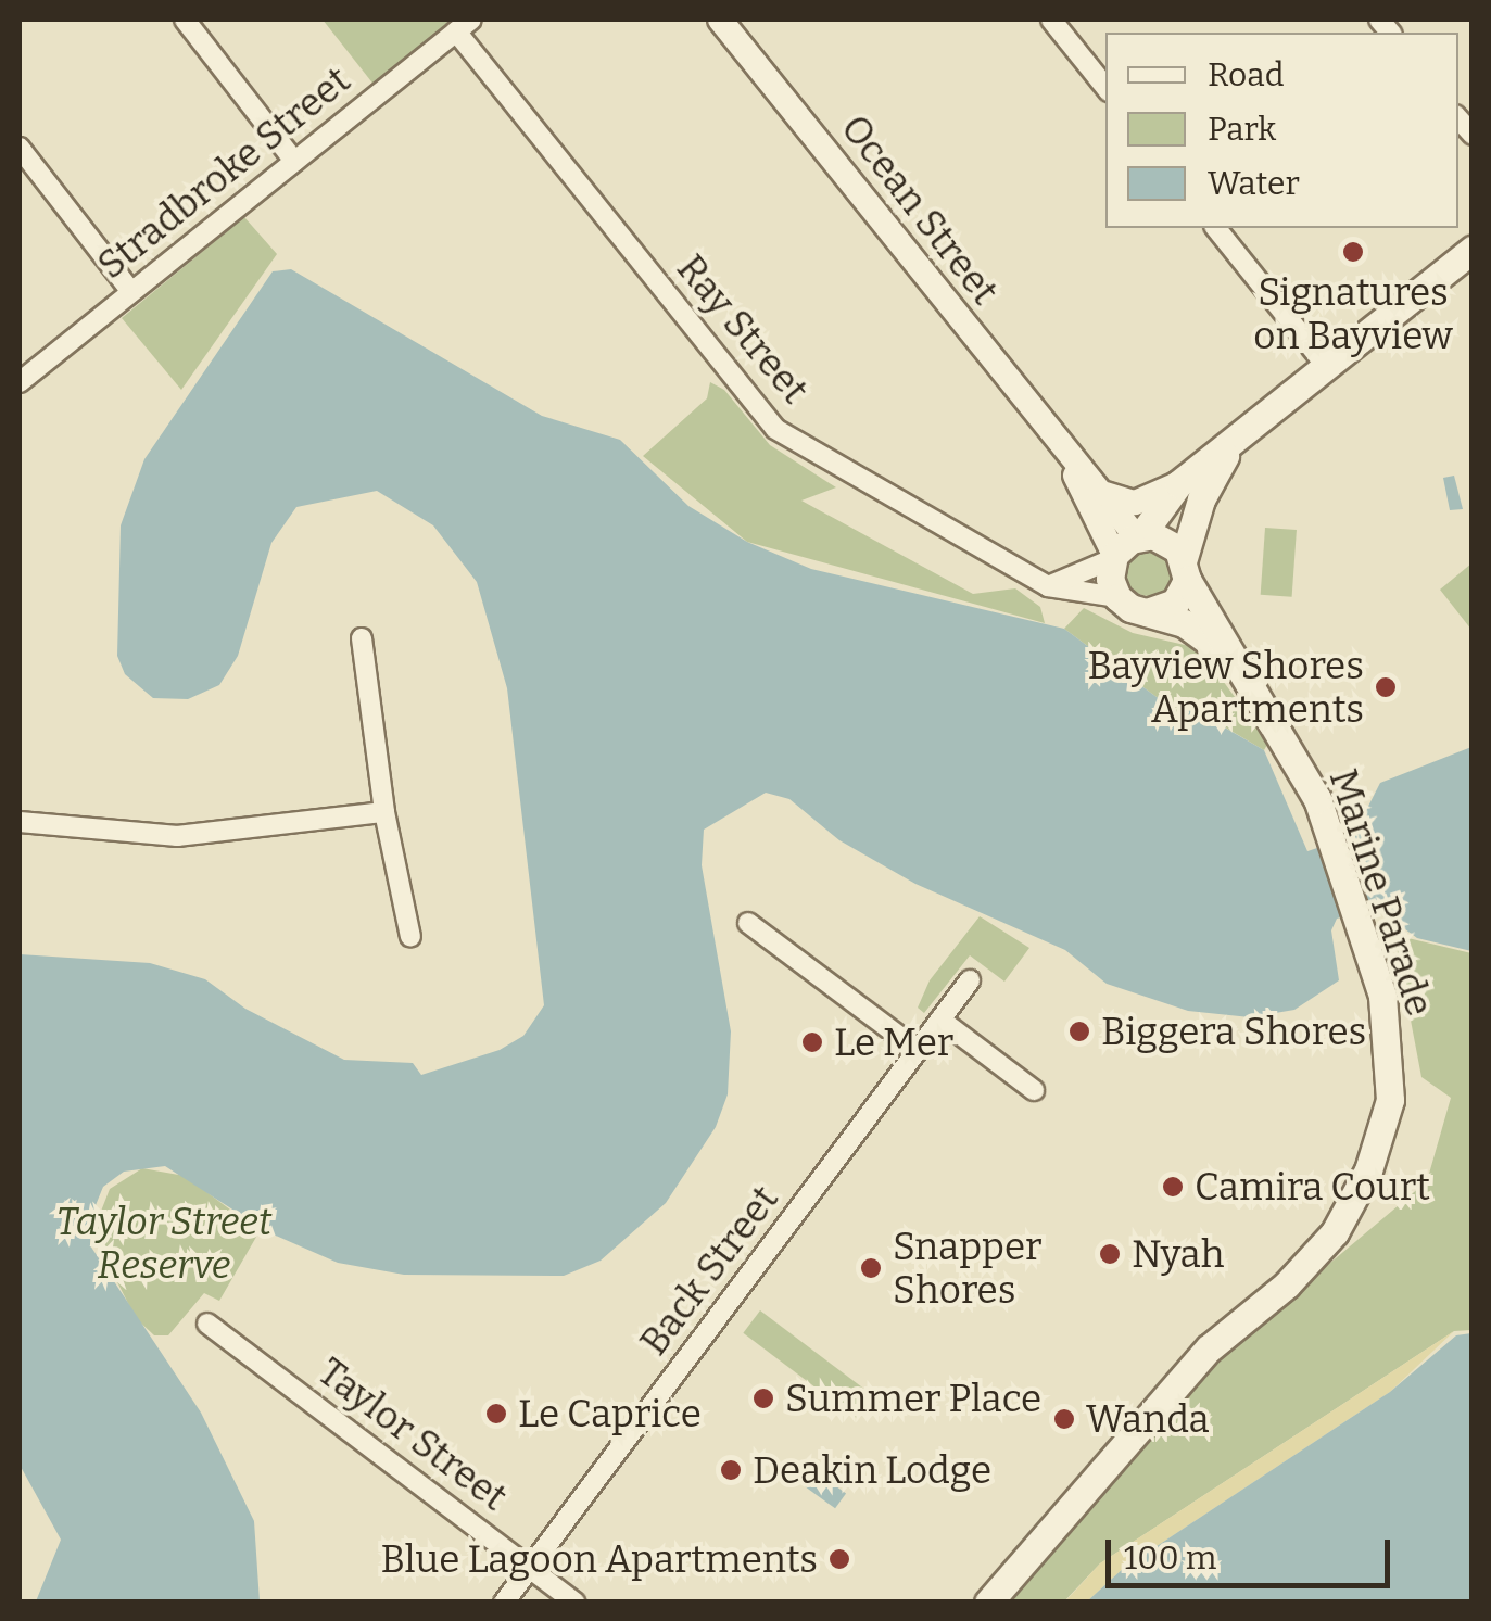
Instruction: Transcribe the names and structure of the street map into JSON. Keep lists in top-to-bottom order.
{
  "streets": {
    "main road": ["Marine Parade"],
    "street": [
      "Stradbroke Street",
      "Ocean Street",
      "Ray Street",
      "Back Street",
      "Taylor Street"
    ]
  },
  "crossings": [
    ["Stradbroke Street", "Ray Street"],
    ["Ocean Street", "Ray Street"],
    ["Ocean Street", "Marine Parade"],
    ["Ray Street", "Marine Parade"],
    ["Back Street", "Taylor Street"]
  ],
  "parks": ["Taylor Street Reserve"],
  "places": [
    "Signatures on Bayview",
    "Bayview Shores Apartments",
    "Biggera Shores",
    "Le Mer",
    "Camira Court",
    "Nyah",
    "Snapper Shores",
    "Summer Place",
    "Le Caprice",
    "Wanda",
    "Deakin Lodge",
    "Blue Lagoon Apartments"
  ],
  "legend": ["Road", "Park", "Water"],
  "scale_bar": "100 m"
}
